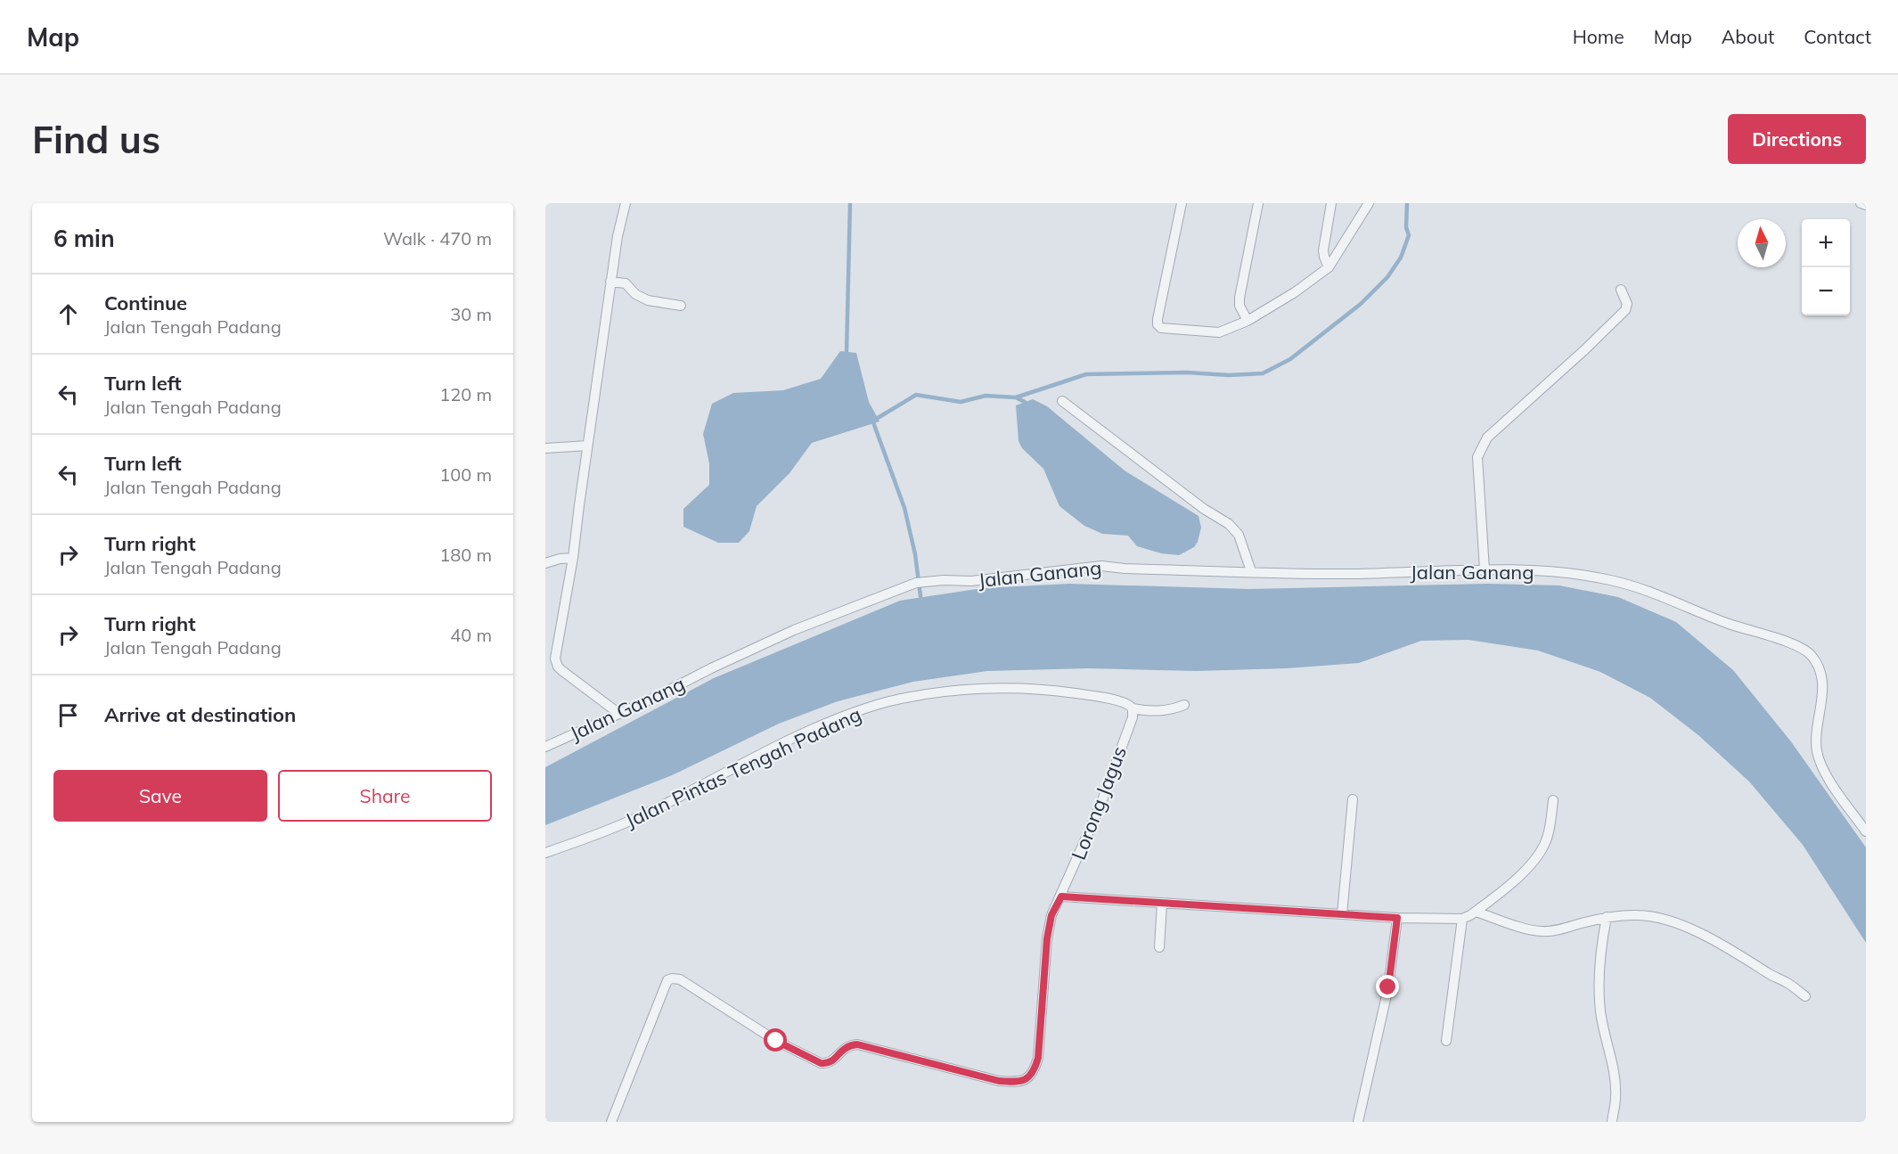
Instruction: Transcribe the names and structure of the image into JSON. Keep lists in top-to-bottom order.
{
  "streets": {
    "street": ["Jalan Ganang", "Jalan Pintas Tengah Padang", "Lorong Jagus"]
  },
  "crossings": [
    ["Jalan Pintas Tengah Padang", "Lorong Jagus"]
  ],
  "north": "top",
  "page": {
    "header": "Map",
    "nav": [
      "Home",
      "Map",
      "About",
      "Contact"
    ],
    "buttons": [
      "Directions",
      ["Save", "Share"]
    ],
    "title": "Find us",
    "heading": ["6 min", "Walk · 470 m"],
    "map_buttons": ["+", "−"],
    "list": [
      ["Continue", "Jalan Tengah Padang", "30 m"],
      ["Turn left", "Jalan Tengah Padang", "120 m"],
      ["Turn left", "Jalan Tengah Padang", "100 m"],
      ["Turn right", "Jalan Tengah Padang", "180 m"],
      ["Turn right", "Jalan Tengah Padang", "40 m"],
      "Arrive at destination"
    ]
  }
}
